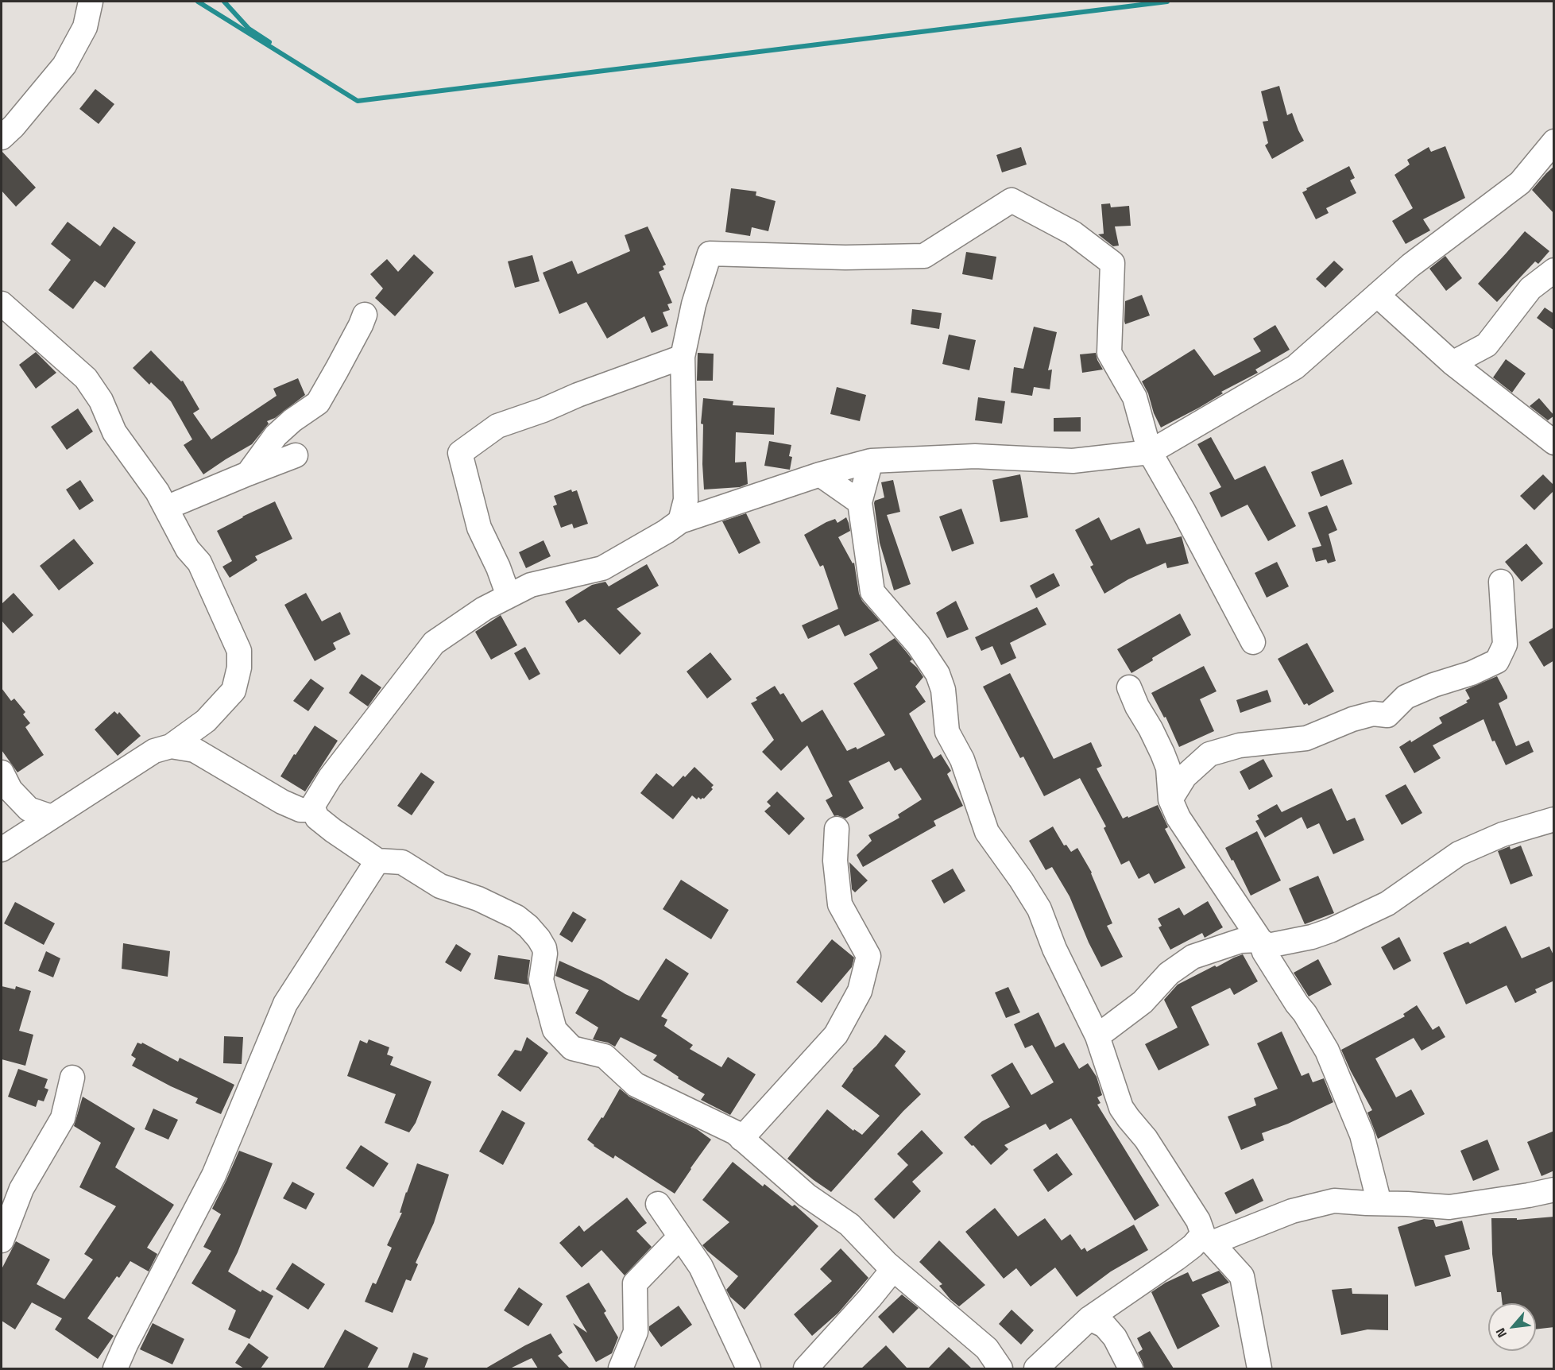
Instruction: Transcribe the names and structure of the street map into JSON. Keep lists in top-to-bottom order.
{
  "north": "bottom left"
}
